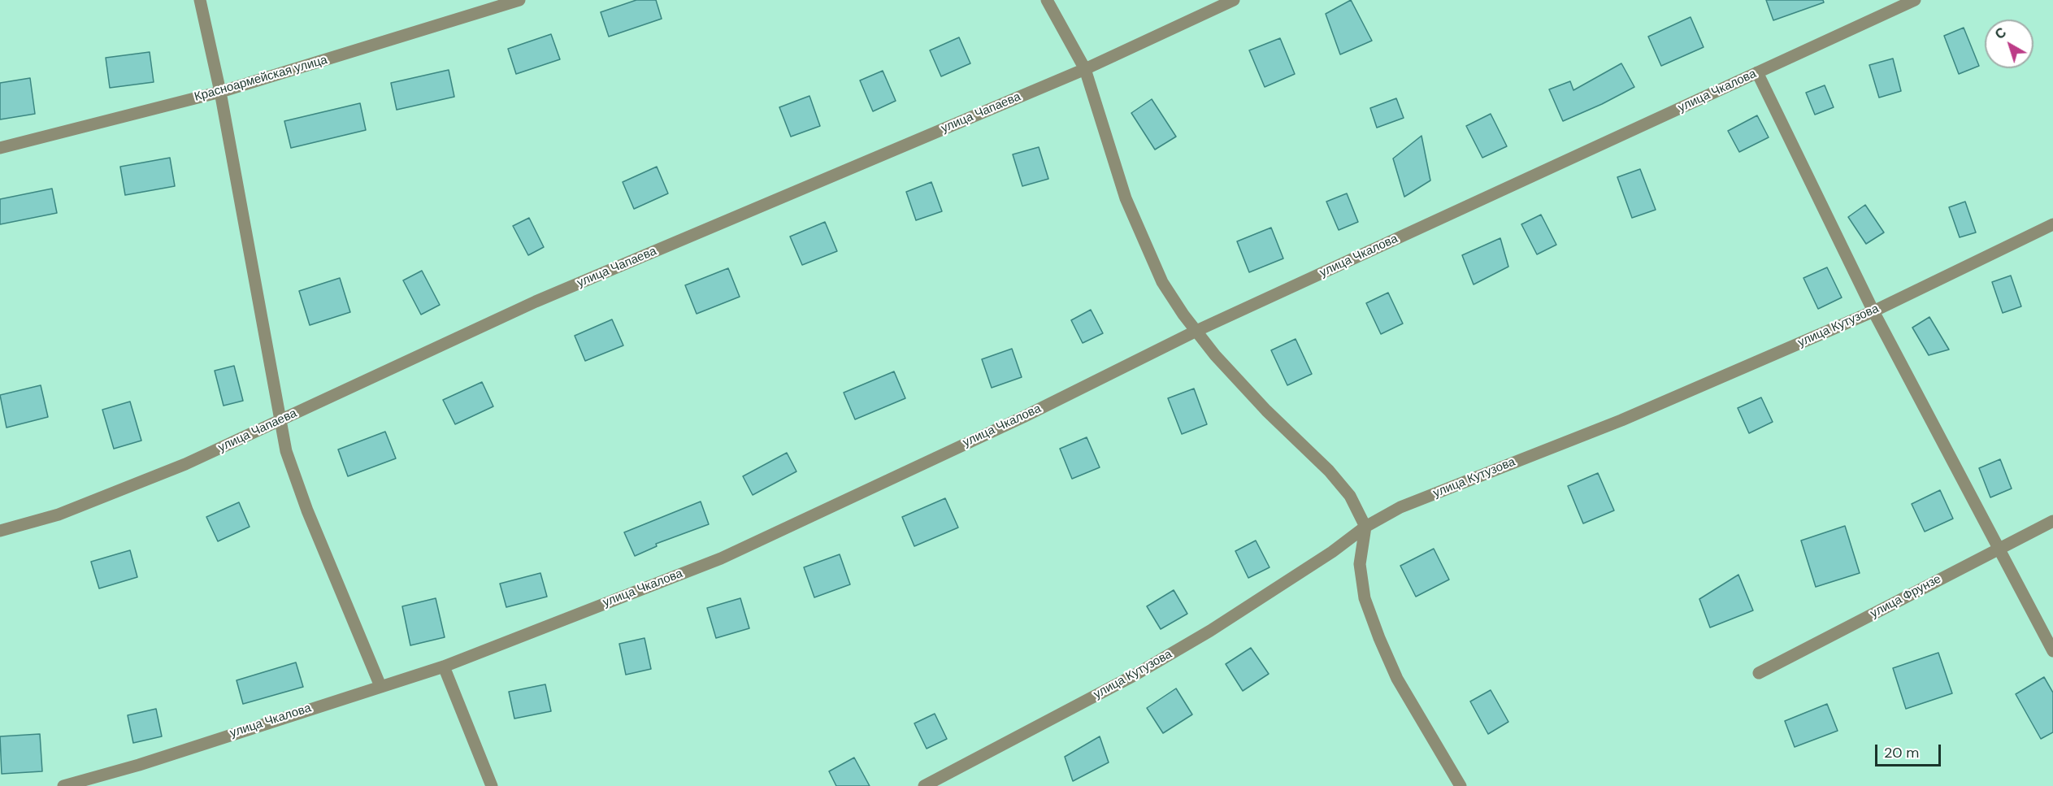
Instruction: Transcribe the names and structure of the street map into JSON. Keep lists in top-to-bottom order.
{
  "streets": {
    "street": [
      "Красноармейская улица",
      "улица Чкалова",
      "улица Чапаева",
      "улица Кутузова",
      "улица Фрунзе"
    ]
  },
  "scale_bar": "20 m",
  "north": "top left"
}
